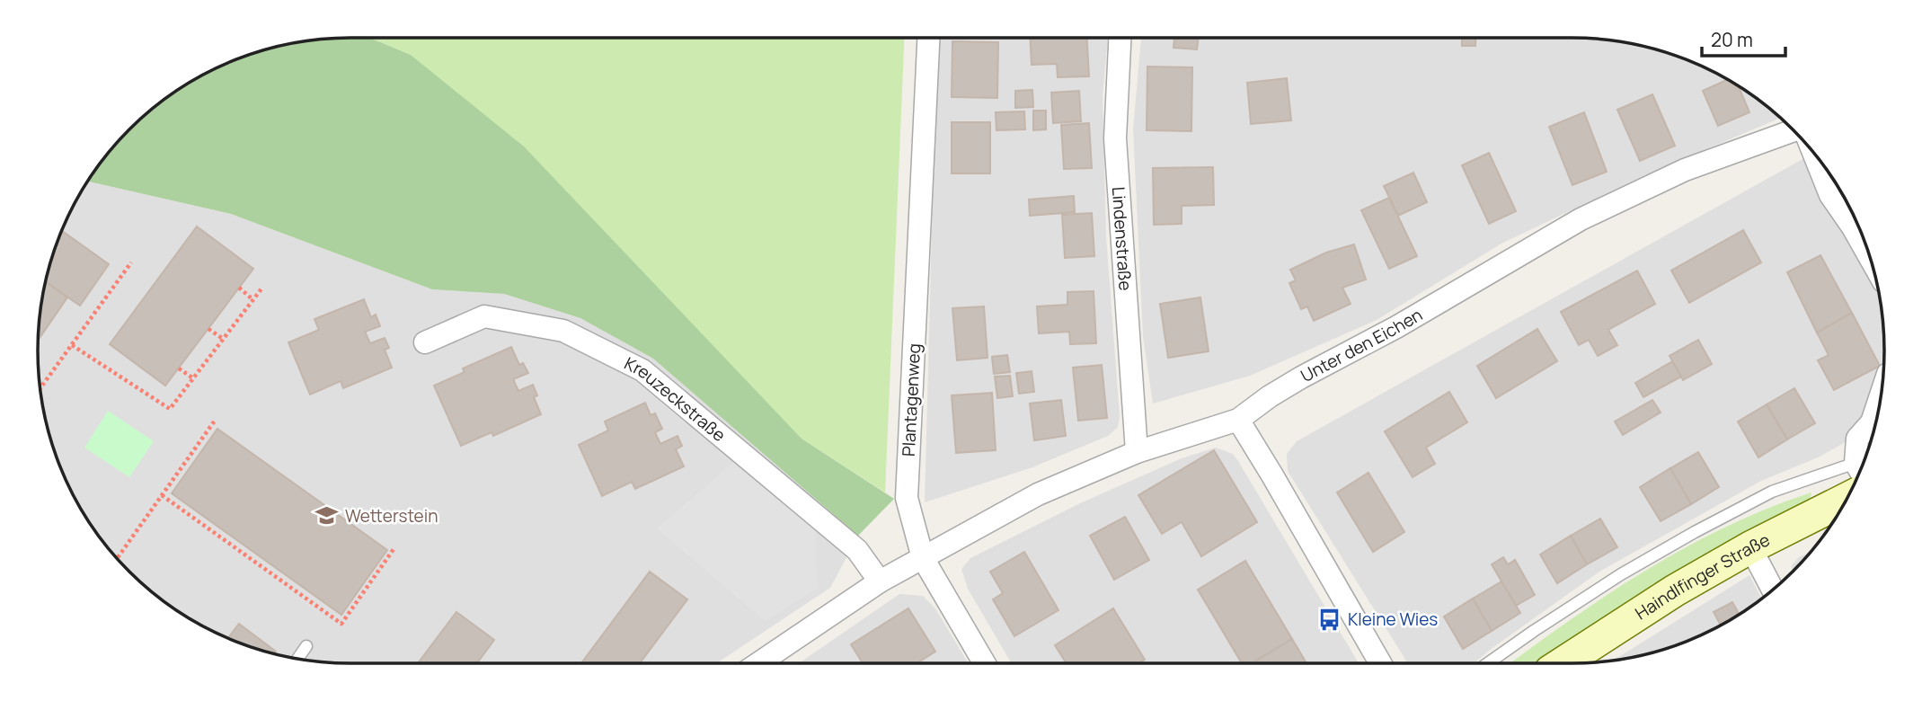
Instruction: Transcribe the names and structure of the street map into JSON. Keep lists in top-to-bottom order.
{
  "streets": {
    "street": [
      "Lindenstraße",
      "Unter den Eichen",
      "Kreuzeckstraße",
      "Plantagenweg",
      "Haindlfinger Straße"
    ]
  },
  "crossings": [
    ["Lindenstraße", "Unter den Eichen"],
    ["Unter den Eichen", "Plantagenweg"]
  ],
  "places": {
    "school or university": ["Wetterstein"],
    "bus stop": ["Kleine Wies"]
  },
  "scale_bar": "20 m"
}
